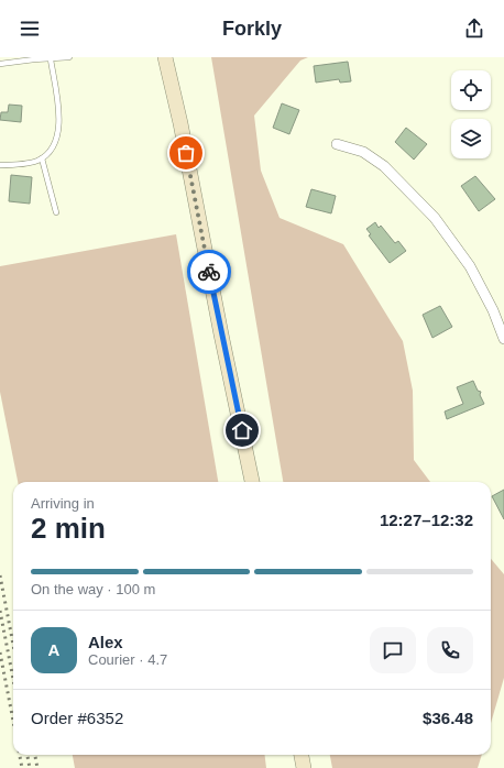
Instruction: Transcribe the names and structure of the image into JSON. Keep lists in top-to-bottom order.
{
  "page": {
    "header": "Forkly",
    "heading": ["2 min", "Arriving in", "12:27–12:32"],
    "panel": [
      "Alex",
      "Courier · 4.7",
      "Order #6352",
      "$36.48"
    ],
    "bar": "On the way · 100 m",
    "round": "A"
  }
}
